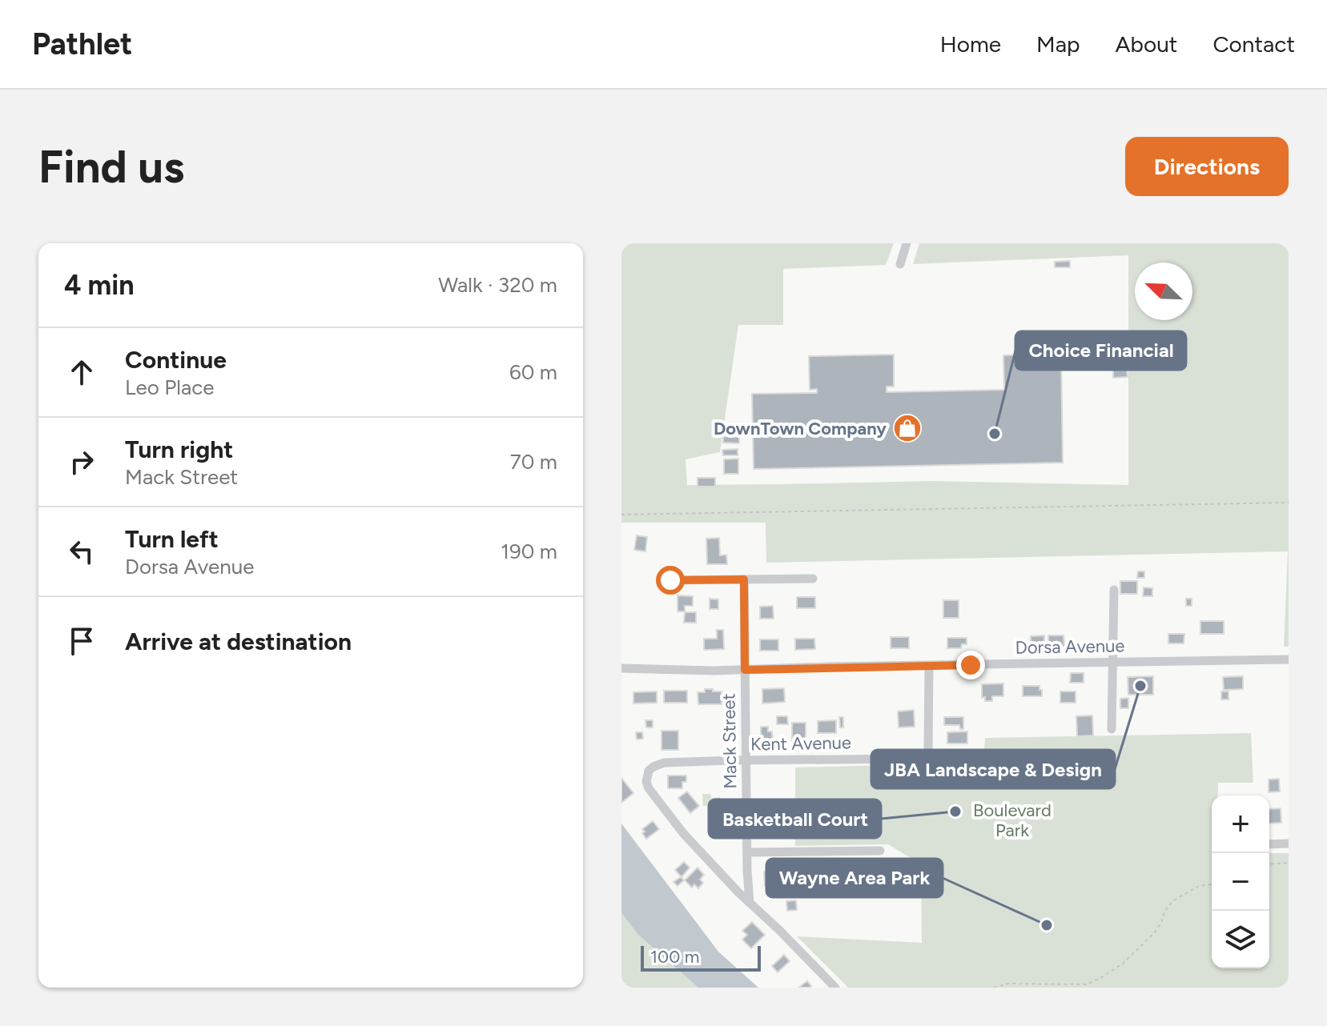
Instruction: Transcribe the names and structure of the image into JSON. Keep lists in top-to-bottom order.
{
  "streets": {
    "street": ["Dorsa Avenue", "Mack Street", "Kent Avenue"]
  },
  "crossings": [
    ["Dorsa Avenue", "Mack Street"],
    ["Dorsa Avenue", "Kent Avenue"],
    ["Mack Street", "Kent Avenue"]
  ],
  "parks": ["Boulevard Park"],
  "places": {
    "shop": ["DownTown Company"],
    "other": [
      "Choice Financial",
      "JBA Landscape & Design",
      "Basketball Court",
      "Wayne Area Park"
    ]
  },
  "scale_bar": "100 m",
  "north": "top left",
  "page": {
    "header": "Pathlet",
    "nav": [
      "Home",
      "Map",
      "About",
      "Contact"
    ],
    "buttons": "Directions",
    "title": "Find us",
    "heading": ["4 min", "Walk · 320 m"],
    "list": [
      ["Continue", "Leo Place", "60 m"],
      ["Turn right", "Mack Street", "70 m"],
      ["Turn left", "Dorsa Avenue", "190 m"],
      "Arrive at destination"
    ],
    "map_buttons": ["+", "−"],
    "scale": "100 m"
  }
}
